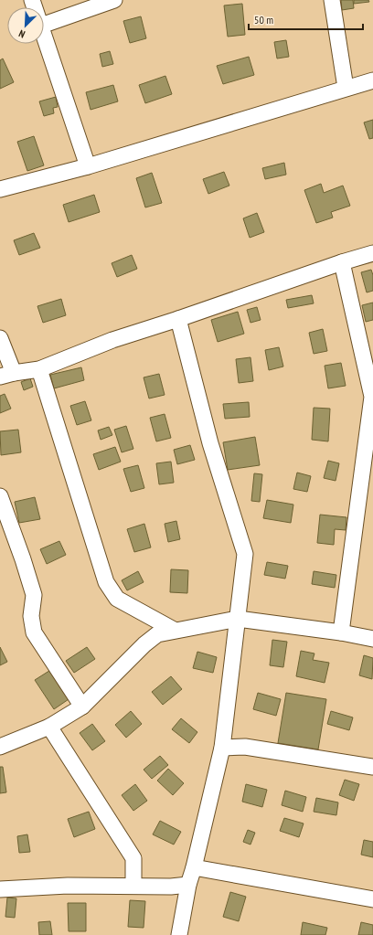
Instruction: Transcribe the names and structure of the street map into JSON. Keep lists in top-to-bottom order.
{
  "scale_bar": "50 m",
  "north": "bottom left"
}
